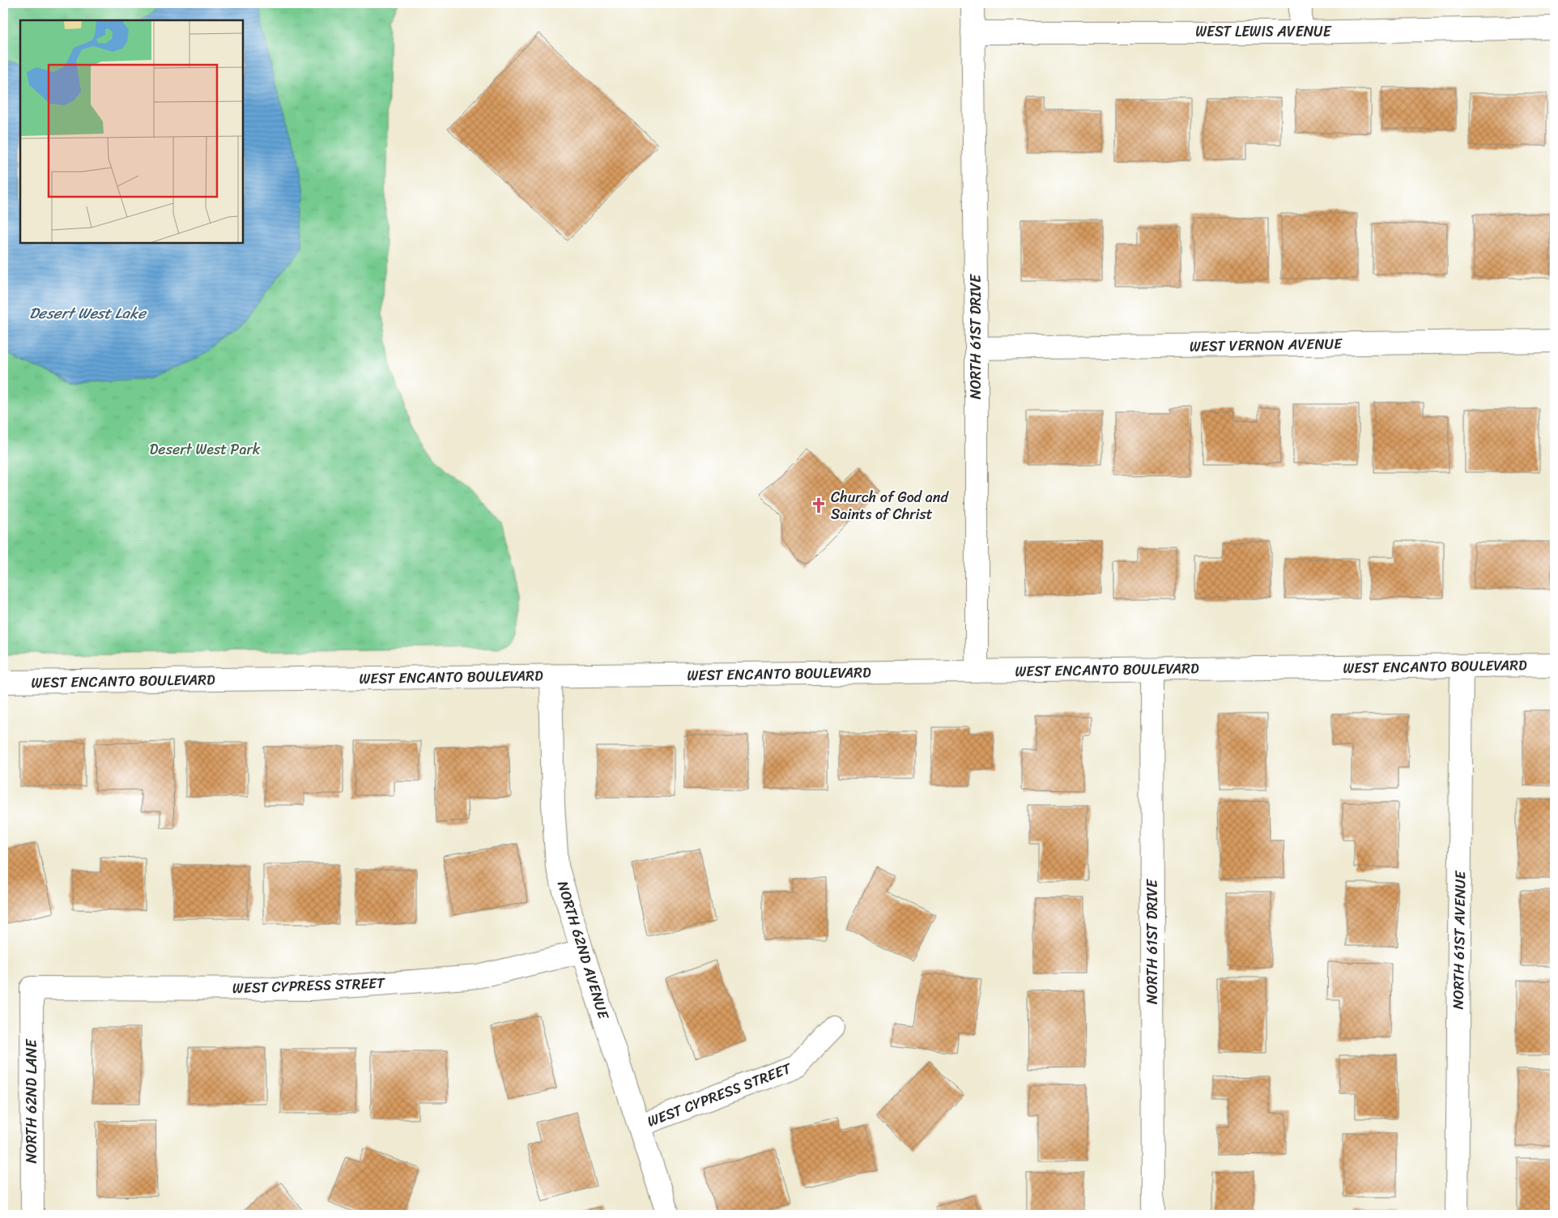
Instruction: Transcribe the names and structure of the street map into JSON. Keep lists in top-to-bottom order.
{
  "streets": {
    "street": [
      "WEST LEWIS AVENUE",
      "NORTH 61ST DRIVE",
      "WEST VERNON AVENUE",
      "WEST ENCANTO BOULEVARD",
      "NORTH 61ST AVENUE",
      "NORTH 62ND AVENUE",
      "WEST CYPRESS STREET",
      "NORTH 62ND LANE"
    ]
  },
  "crossings": [
    ["WEST LEWIS AVENUE", "NORTH 61ST DRIVE"],
    ["NORTH 61ST DRIVE", "WEST VERNON AVENUE"],
    ["NORTH 61ST DRIVE", "WEST ENCANTO BOULEVARD"],
    ["WEST ENCANTO BOULEVARD", "NORTH 61ST AVENUE"],
    ["WEST ENCANTO BOULEVARD", "NORTH 62ND AVENUE"],
    ["NORTH 62ND AVENUE", "WEST CYPRESS STREET"],
    ["WEST CYPRESS STREET", "NORTH 62ND LANE"]
  ],
  "water": ["Desert West Lake"],
  "parks": ["Desert West Park"],
  "places": {
    "church": ["Church of God and Saints of Christ"]
  }
}
